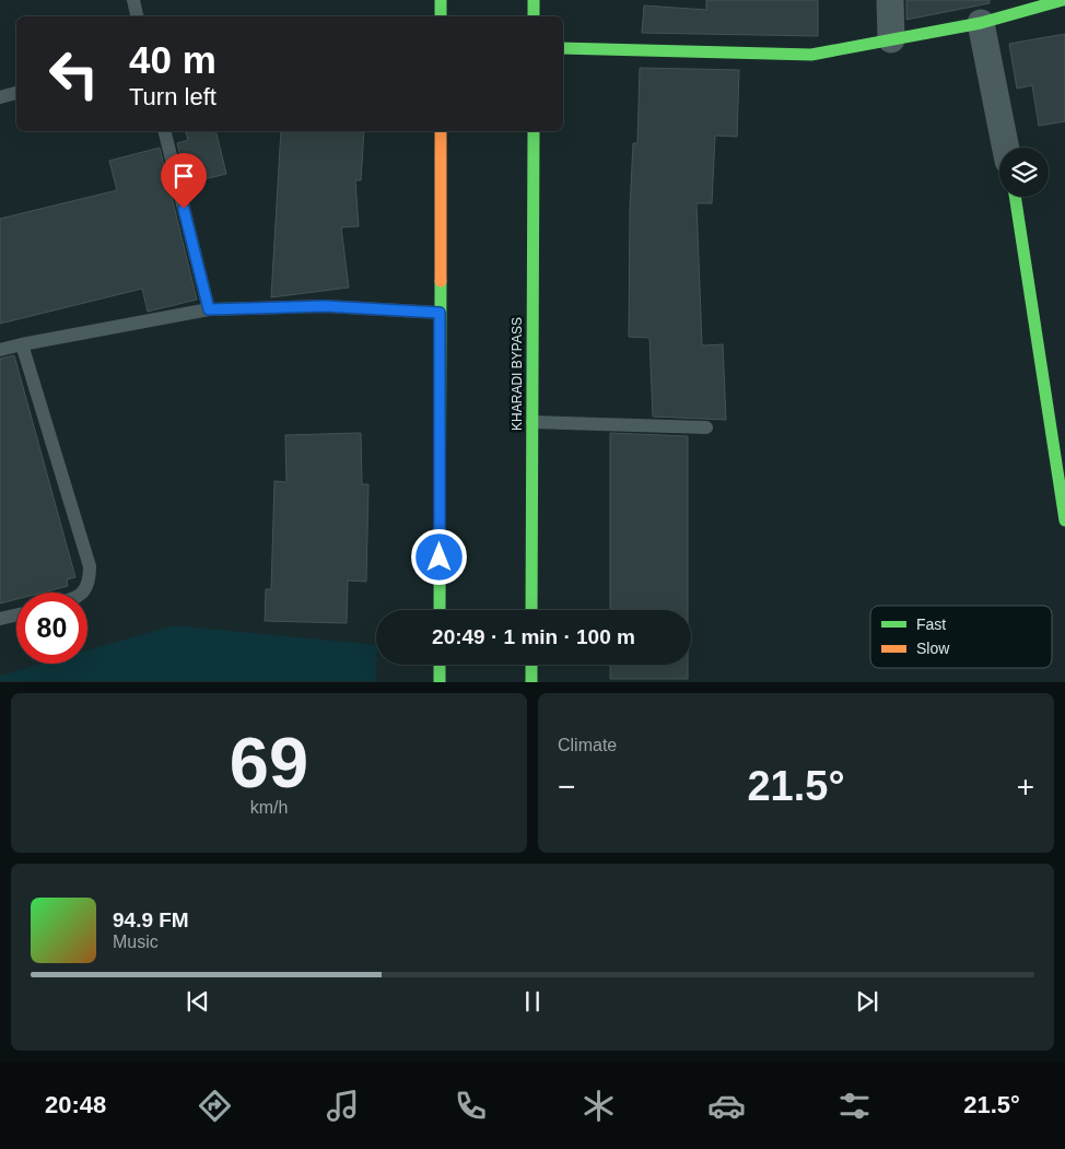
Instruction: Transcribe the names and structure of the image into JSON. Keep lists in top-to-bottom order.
{
  "streets": {
    "main road": ["KHARADI BYPASS"]
  },
  "legend": ["Fast", "Slow"],
  "page": {
    "turn": ["40 m", "Turn left"],
    "limit": "80",
    "trip": "20:49 · 1 min · 100 m",
    "tile": [
      ["69", "km/h"],
      "Climate"
    ],
    "heat": ["−", "21.5°", "+"],
    "song": ["94.9 FM", "Music"],
    "tabs": ["20:48", "21.5°"]
  }
}
